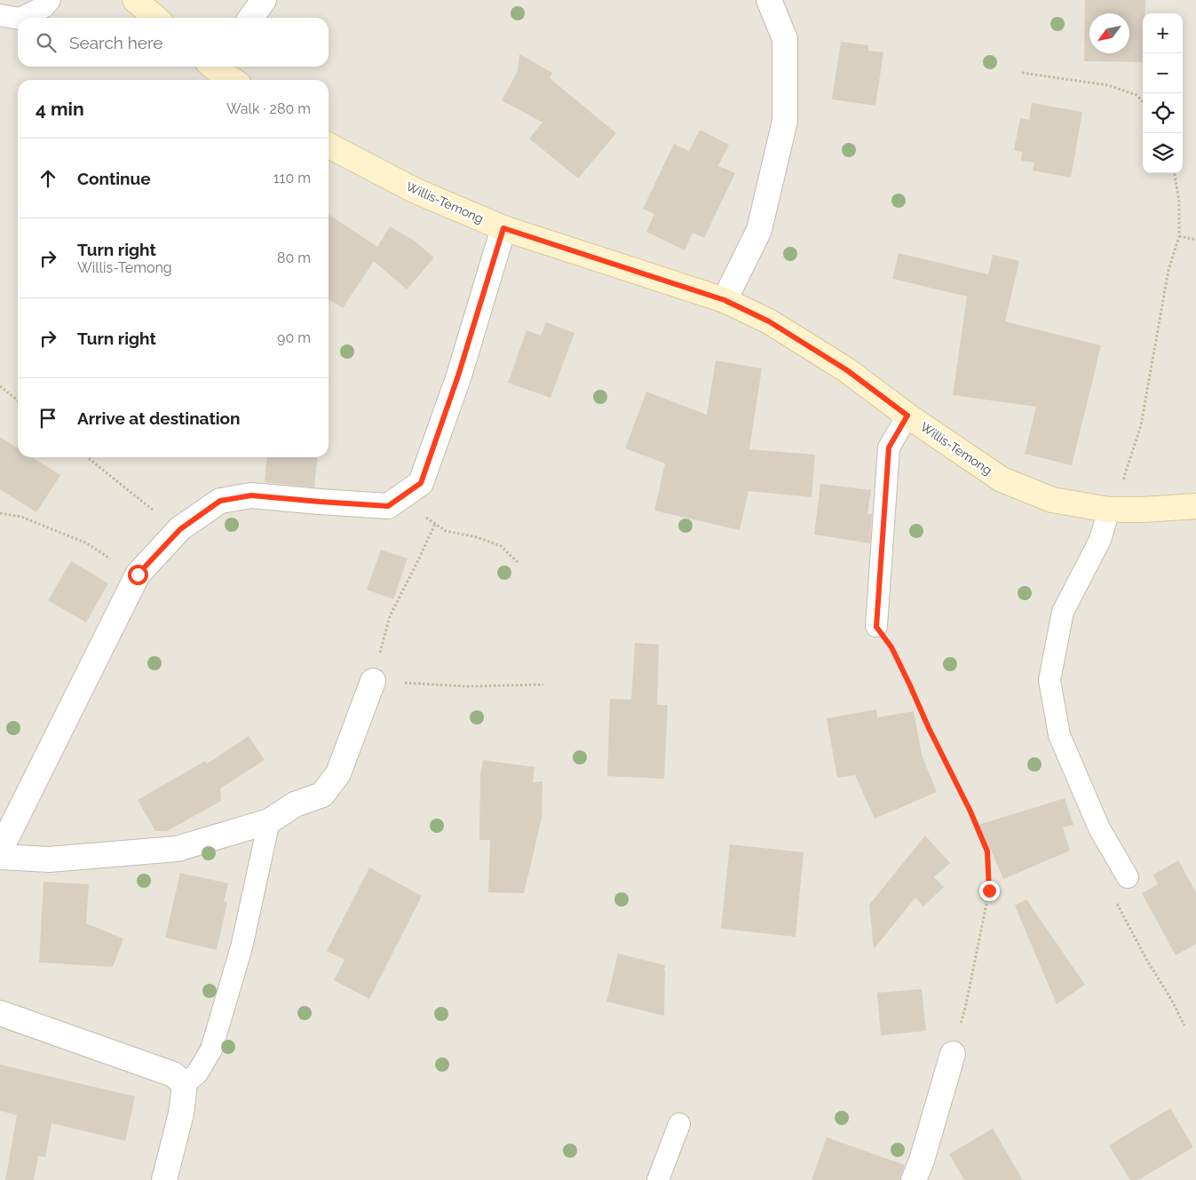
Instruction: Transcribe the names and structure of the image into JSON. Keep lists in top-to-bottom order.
{
  "streets": {
    "main road": ["Willis-Temong"]
  },
  "north": "bottom left",
  "page": {
    "map_buttons": ["+", "−"],
    "search": "Search here",
    "heading": ["4 min", "Walk · 280 m"],
    "list": [
      ["Continue", "110 m"],
      ["Turn right", "Willis-Temong", "80 m"],
      ["Turn right", "90 m"],
      "Arrive at destination"
    ]
  }
}
